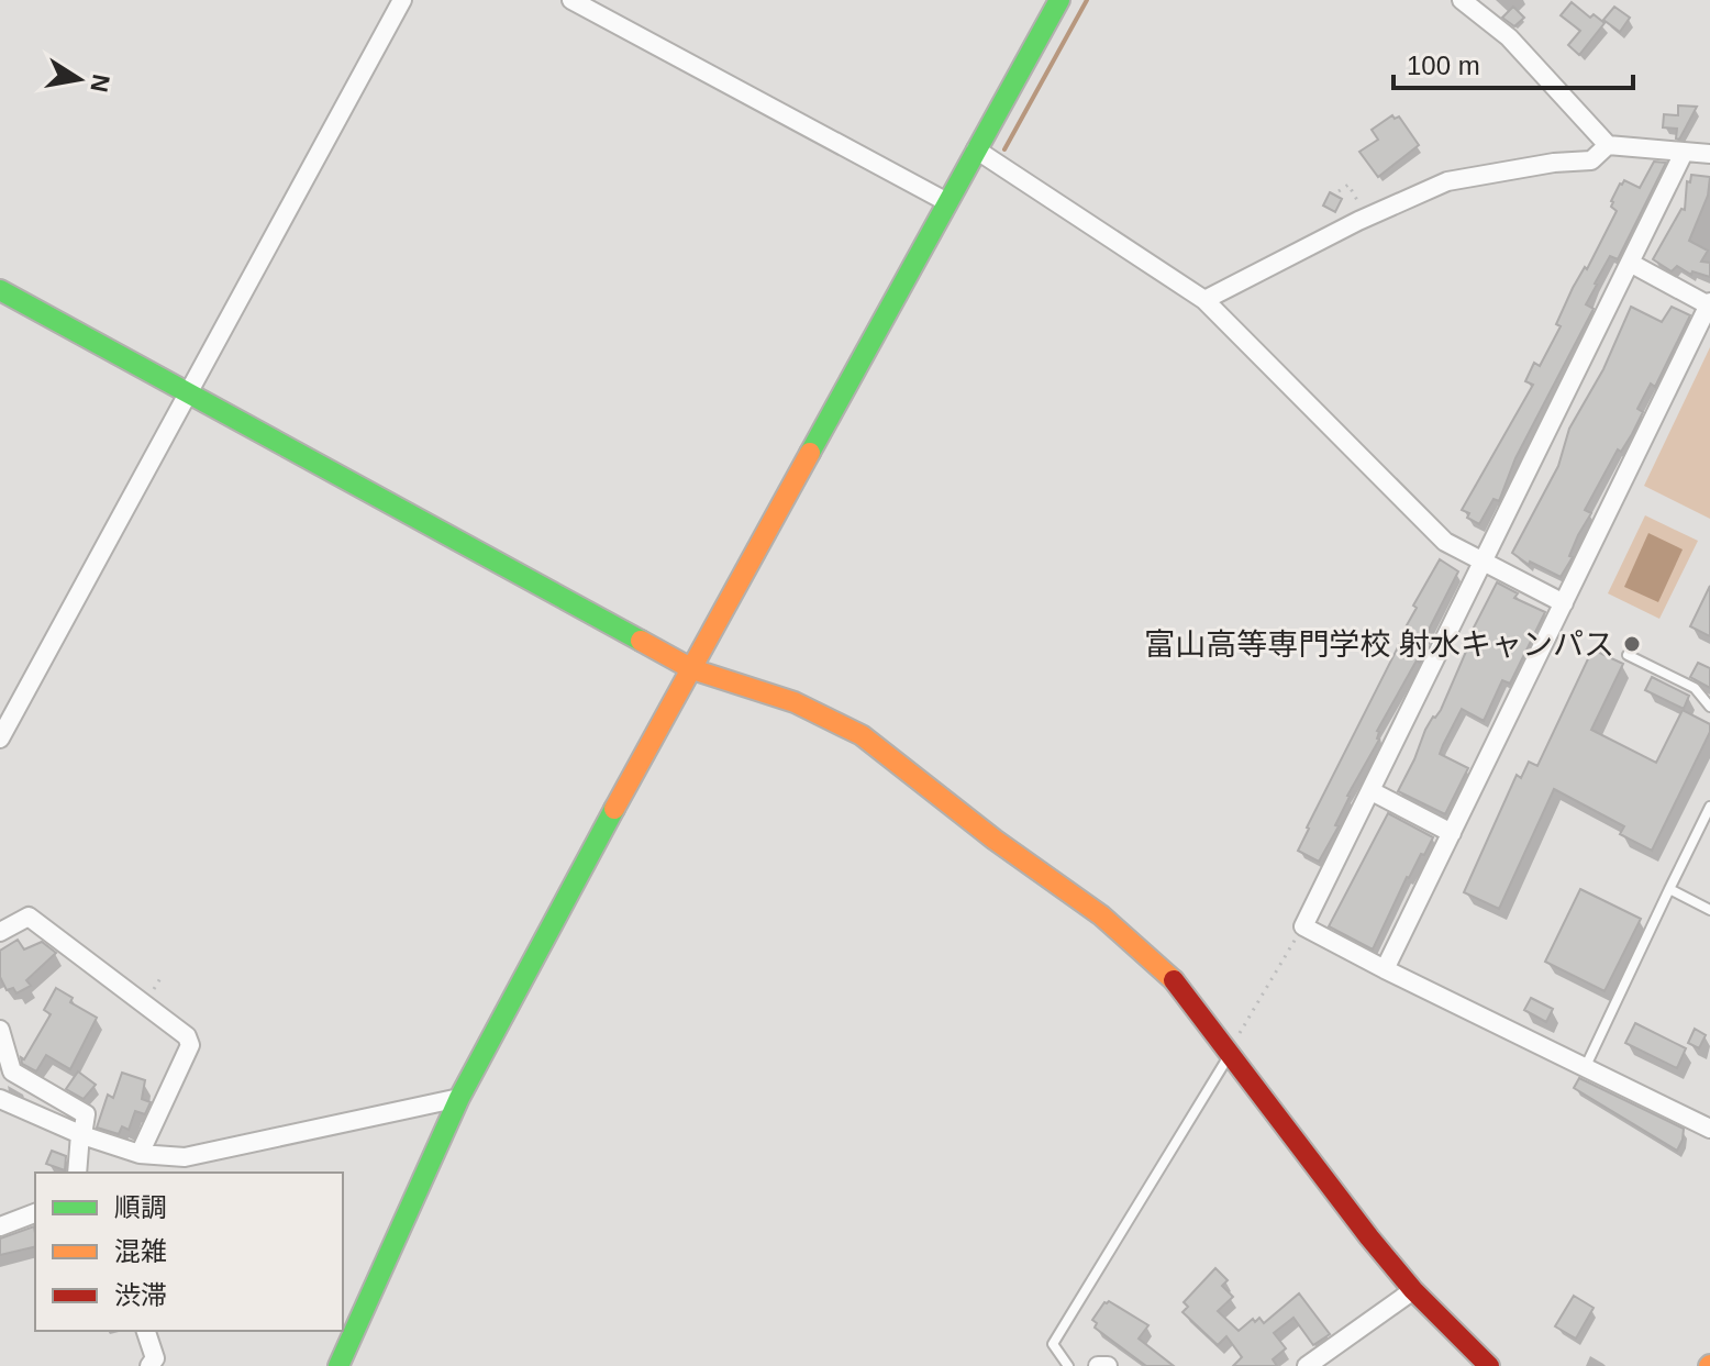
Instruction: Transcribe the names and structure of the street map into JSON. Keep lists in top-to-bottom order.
{
  "places": ["富山高等専門学校 射水キャンパス"],
  "legend": ["順調", "混雑", "渋滞"],
  "scale_bar": "100 m",
  "north": "right"
}
